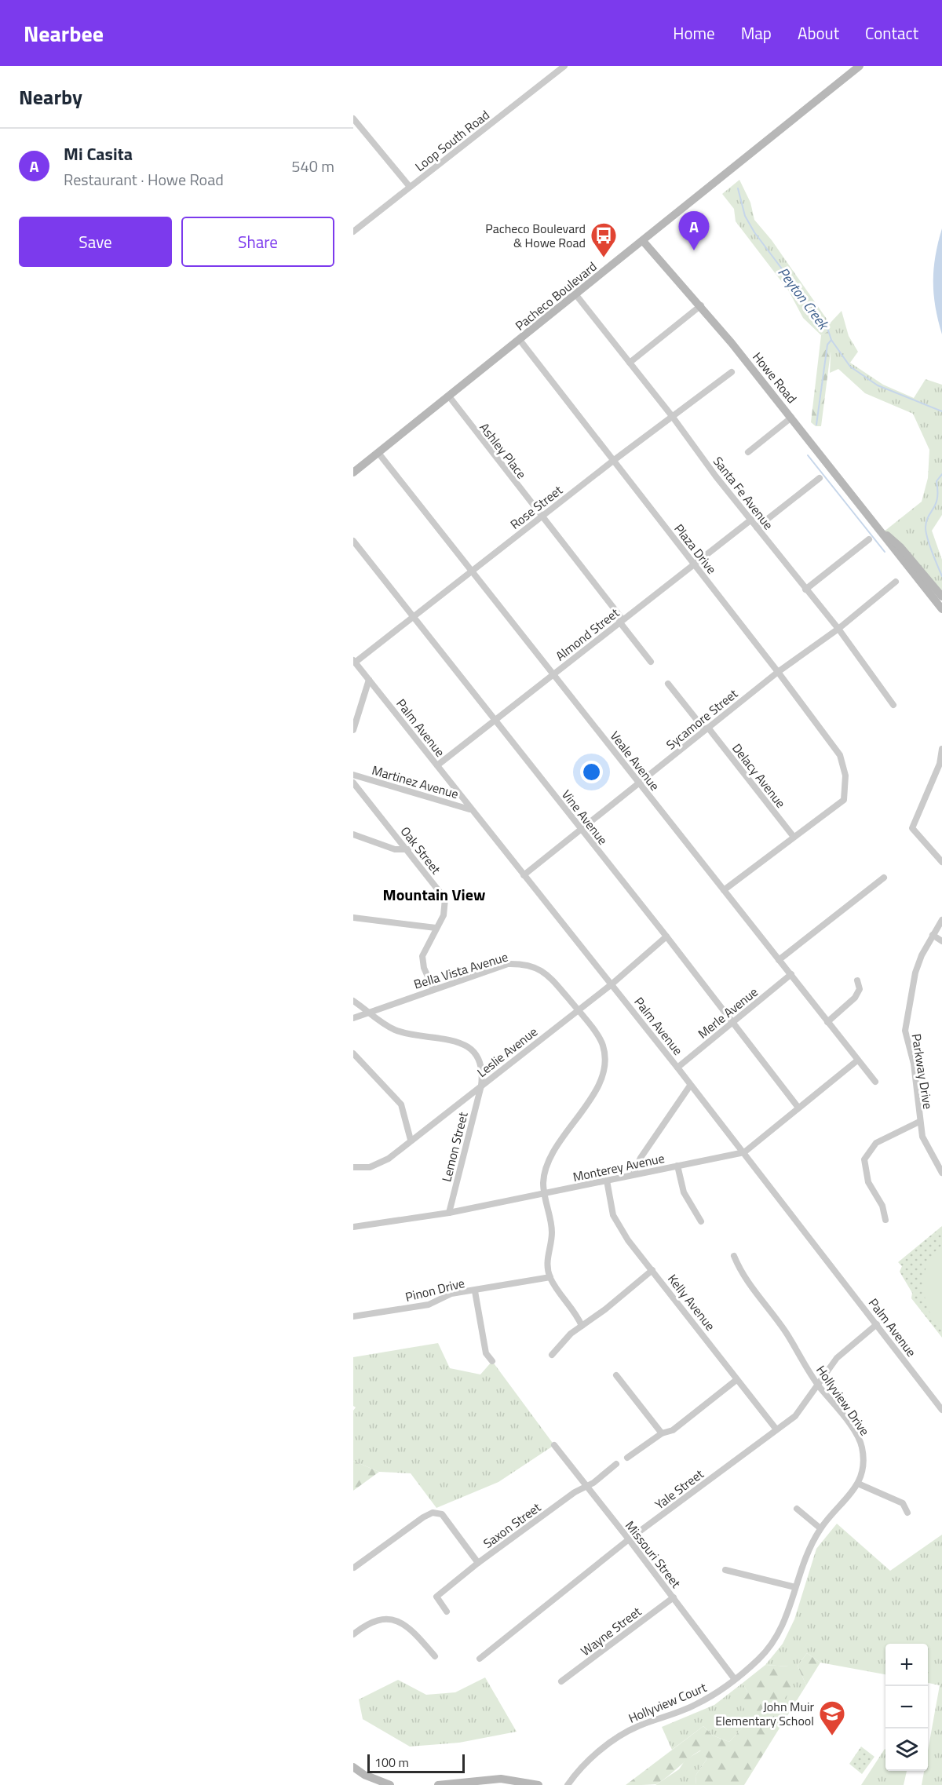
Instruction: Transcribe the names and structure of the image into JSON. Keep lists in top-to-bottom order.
{
  "streets": {
    "street": [
      "Loop South Road",
      "Pacheco Boulevard",
      "Howe Road",
      "Ashley Place",
      "Santa Fe Avenue",
      "Rose Street",
      "Plaza Drive",
      "Almond Street",
      "Sycamore Street",
      "Palm Avenue",
      "Veale Avenue",
      "Delacy Avenue",
      "Martinez Avenue",
      "Vine Avenue",
      "Oak Street",
      "Bella Vista Avenue",
      "Merle Avenue",
      "Leslie Avenue",
      "Parkway Drive",
      "Lemon Street",
      "Monterey Avenue",
      "Pinon Drive",
      "Kelly Avenue",
      "Hollyview Drive",
      "Yale Street",
      "Saxon Street",
      "Missouri Street",
      "Wayne Street",
      "Hollyview Court"
    ]
  },
  "crossings": [
    ["Pacheco Boulevard", "Howe Road"],
    ["Pacheco Boulevard", "Ashley Place"],
    ["Pacheco Boulevard", "Santa Fe Avenue"],
    ["Pacheco Boulevard", "Plaza Drive"],
    ["Pacheco Boulevard", "Veale Avenue"],
    ["Ashley Place", "Rose Street"],
    ["Santa Fe Avenue", "Rose Street"],
    ["Santa Fe Avenue", "Almond Street"],
    ["Santa Fe Avenue", "Sycamore Street"],
    ["Rose Street", "Plaza Drive"],
    ["Rose Street", "Palm Avenue"],
    ["Rose Street", "Veale Avenue"],
    ["Rose Street", "Vine Avenue"],
    ["Plaza Drive", "Almond Street"],
    ["Plaza Drive", "Sycamore Street"],
    ["Plaza Drive", "Delacy Avenue"],
    ["Almond Street", "Palm Avenue"],
    ["Almond Street", "Veale Avenue"],
    ["Almond Street", "Vine Avenue"],
    ["Sycamore Street", "Palm Avenue"],
    ["Sycamore Street", "Veale Avenue"],
    ["Sycamore Street", "Delacy Avenue"],
    ["Sycamore Street", "Vine Avenue"],
    ["Palm Avenue", "Martinez Avenue"],
    ["Palm Avenue", "Merle Avenue"],
    ["Palm Avenue", "Leslie Avenue"],
    ["Palm Avenue", "Monterey Avenue"],
    ["Palm Avenue", "Yale Street"],
    ["Veale Avenue", "Merle Avenue"],
    ["Veale Avenue", "Monterey Avenue"],
    ["Vine Avenue", "Merle Avenue"],
    ["Vine Avenue", "Leslie Avenue"],
    ["Vine Avenue", "Monterey Avenue"],
    ["Oak Street", "Bella Vista Avenue"],
    ["Bella Vista Avenue", "Leslie Avenue"],
    ["Bella Vista Avenue", "Lemon Street"],
    ["Bella Vista Avenue", "Monterey Avenue"],
    ["Bella Vista Avenue", "Pinon Drive"],
    ["Leslie Avenue", "Lemon Street"],
    ["Lemon Street", "Monterey Avenue"],
    ["Monterey Avenue", "Kelly Avenue"],
    ["Kelly Avenue", "Yale Street"],
    ["Hollyview Drive", "Yale Street"],
    ["Hollyview Drive", "Missouri Street"],
    ["Hollyview Drive", "Hollyview Court"],
    ["Yale Street", "Missouri Street"],
    ["Saxon Street", "Missouri Street"],
    ["Missouri Street", "Wayne Street"],
    ["Missouri Street", "Hollyview Court"]
  ],
  "districts": ["Mountain View"],
  "water": ["Peyton Creek"],
  "places": {
    "bus stop": ["Pacheco Boulevard & Howe Road"],
    "school or university": ["John Muir Elementary School"]
  },
  "scale_bar": "100 m",
  "page": {
    "header": "Nearbee",
    "nav": [
      "Home",
      "Map",
      "About",
      "Contact"
    ],
    "heading": "Nearby",
    "list": [
      {
        "mark": "A",
        "name": "Mi Casita",
        "note": "Restaurant · Howe Road",
        "value": "540 m"
      }
    ],
    "buttons": ["Save", "Share"],
    "pins": "A",
    "map_buttons": ["+", "−"],
    "scale": "100 m"
  }
}
